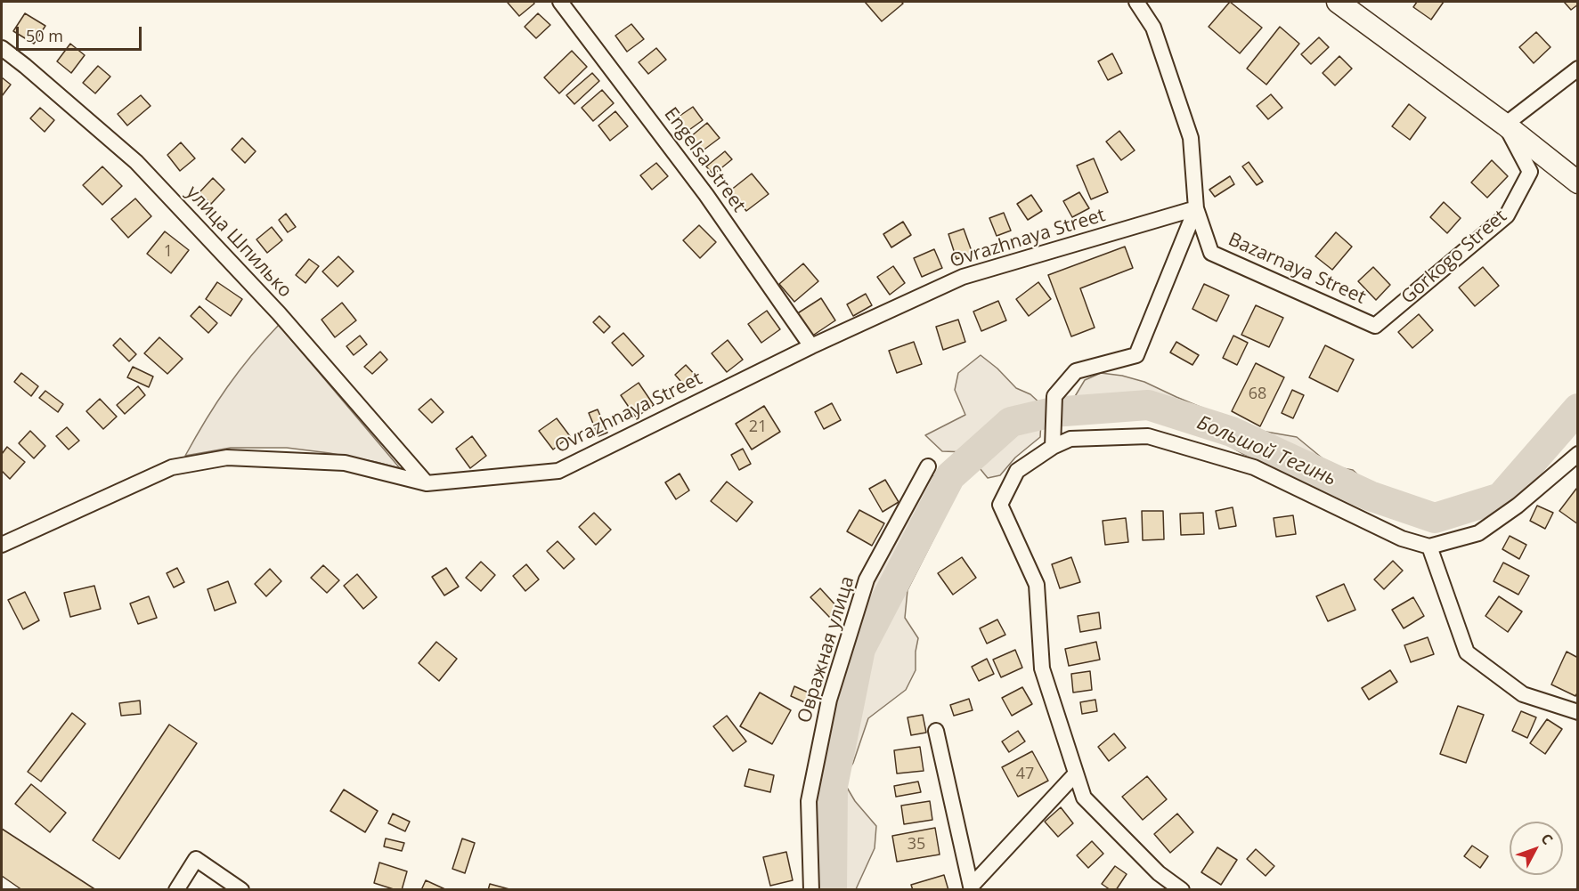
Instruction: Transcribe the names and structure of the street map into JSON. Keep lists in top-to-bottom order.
{
  "streets": {
    "street": [
      "Engelsa Street",
      "Ovrazhnaya Street",
      "улица Шпилько",
      "Gorkogo Street",
      "Bazarnaya Street",
      "Овражная улица"
    ]
  },
  "crossings": [
    ["Engelsa Street", "Ovrazhnaya Street"],
    ["Ovrazhnaya Street", "улица Шпилько"],
    ["Ovrazhnaya Street", "Bazarnaya Street"],
    ["Gorkogo Street", "Bazarnaya Street"]
  ],
  "water": ["Большой Тегинь"],
  "house_numbers": [
    "1",
    "68",
    "21",
    "47",
    "35"
  ],
  "scale_bar": "50 m",
  "north": "top right"
}
